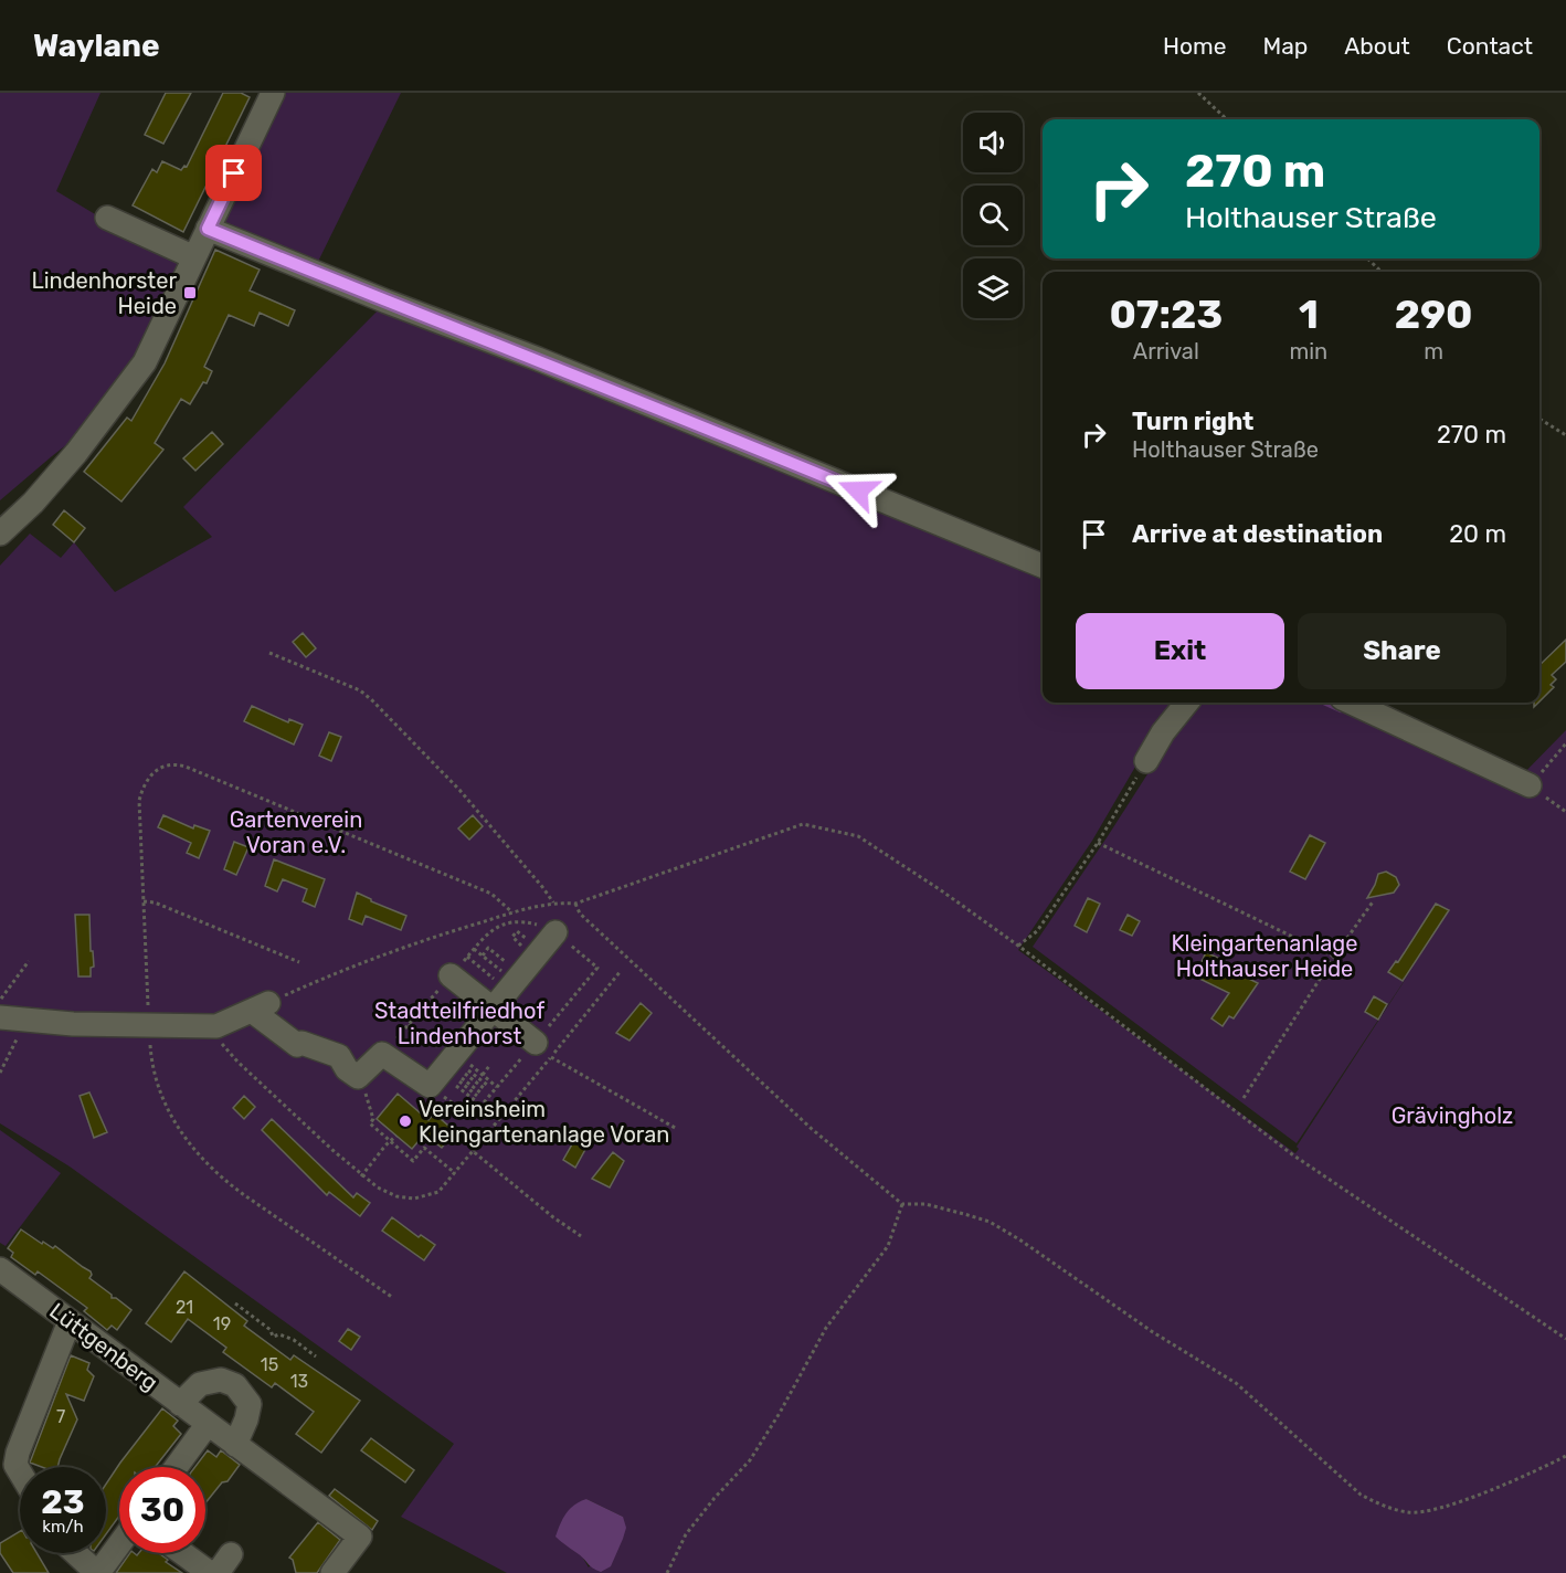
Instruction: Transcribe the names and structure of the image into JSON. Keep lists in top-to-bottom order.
{
  "streets": {
    "street": ["Lüttgenberg"]
  },
  "parks": [
    "Gartenverein Voran e.V.",
    "Kleingartenanlage Holthauser Heide",
    "Stadtteilfriedhof Lindenhorst",
    "Grävingholz"
  ],
  "places": {
    "transit": ["Lindenhorster Heide"],
    "other": ["Vereinsheim Kleingartenanlage Voran"]
  },
  "house_numbers": [
    "21",
    "19",
    "15",
    "13",
    "7"
  ],
  "page": {
    "header": "Waylane",
    "nav": [
      "Home",
      "Map",
      "About",
      "Contact"
    ],
    "turn": ["270 m", "Holthauser Straße"],
    "eta": [
      "07:23",
      "Arrival",
      "1",
      "min",
      "290",
      "m"
    ],
    "list": [
      {
        "name": "Turn right",
        "note": "Holthauser Straße",
        "value": "270 m"
      },
      {
        "name": "Arrive at destination",
        "value": "20 m"
      }
    ],
    "buttons": ["Exit", "Share"],
    "speed": "23 km/h",
    "limit": "30"
  }
}
